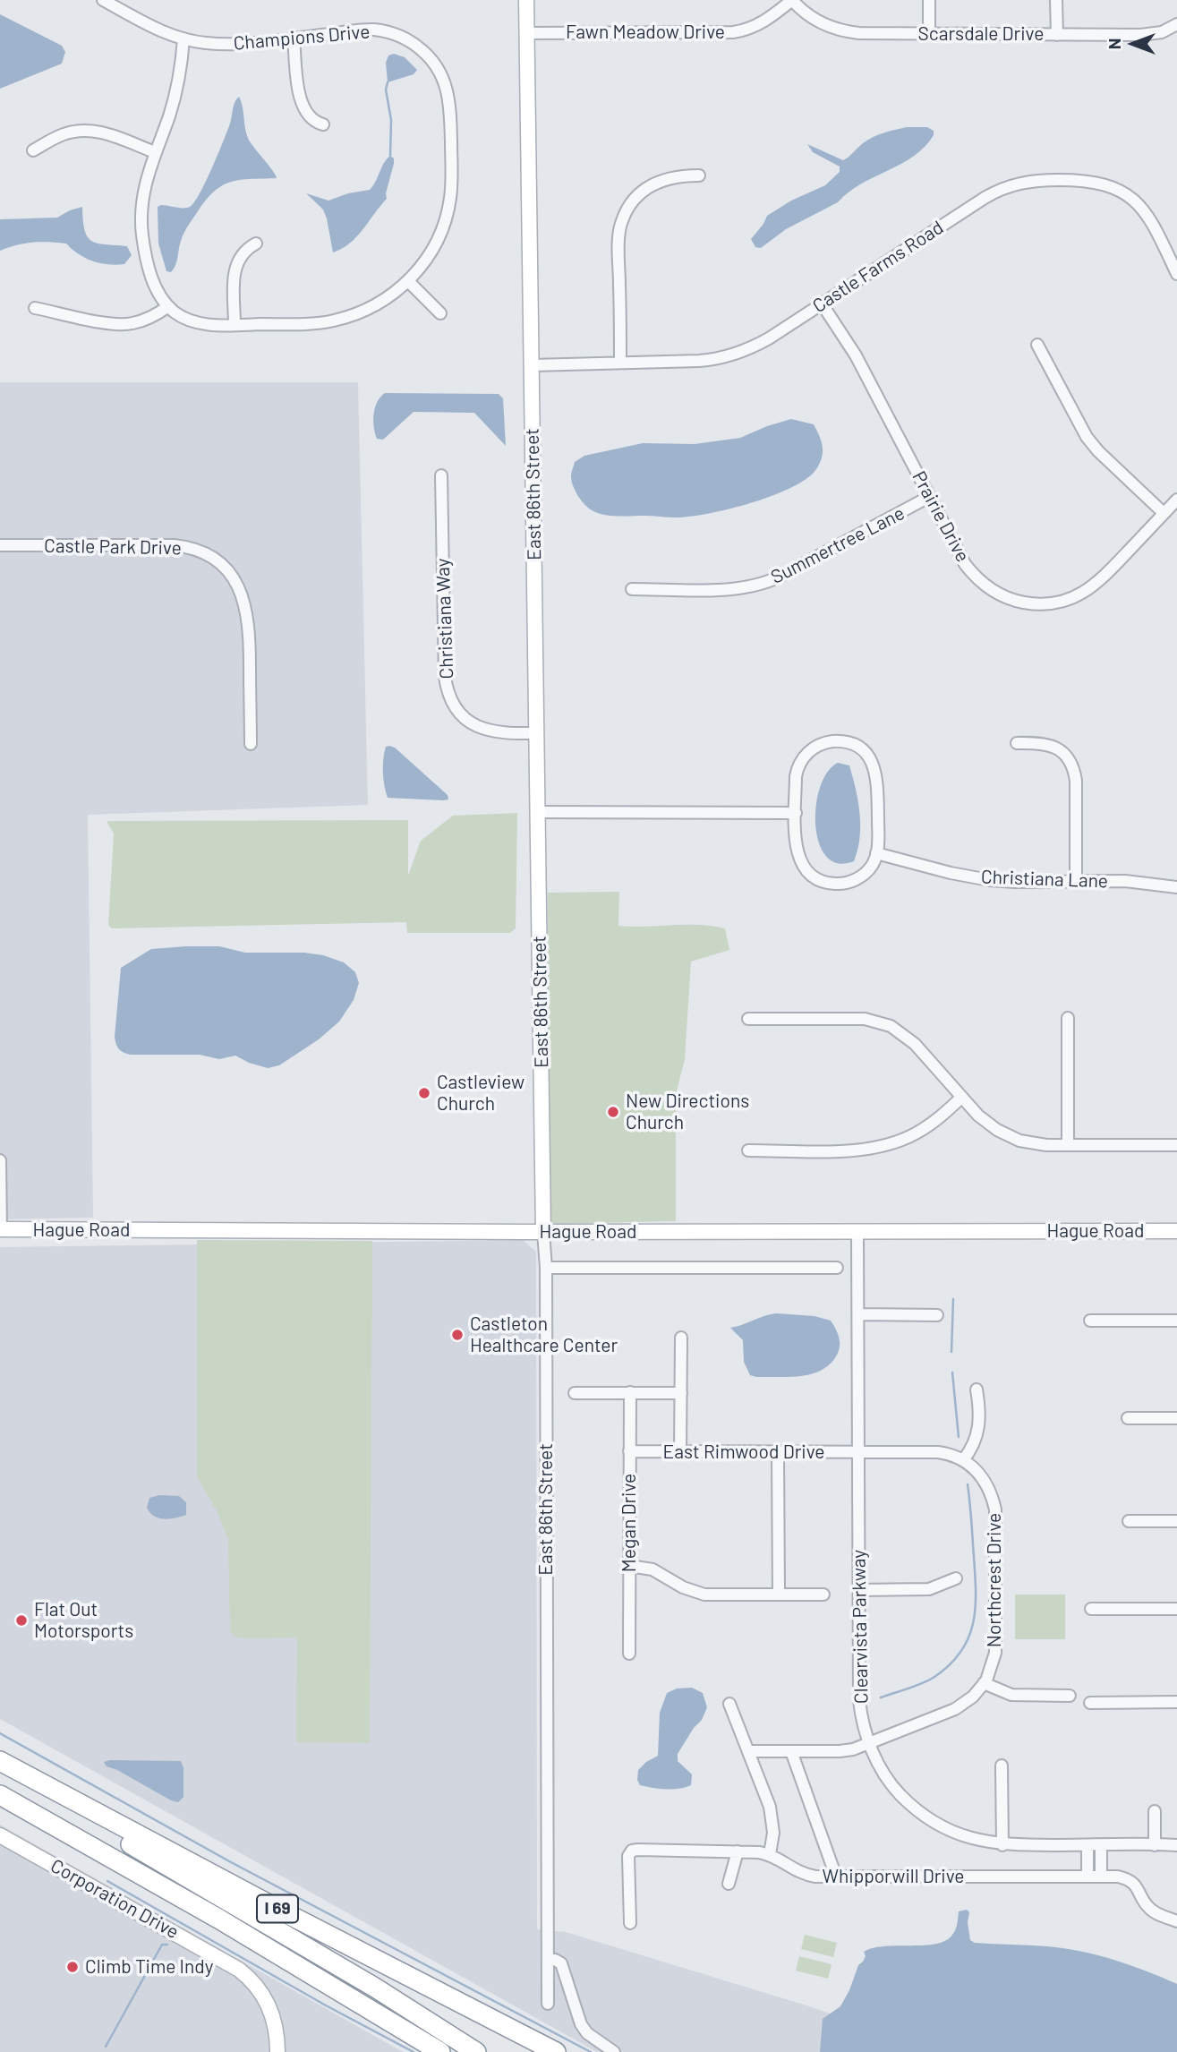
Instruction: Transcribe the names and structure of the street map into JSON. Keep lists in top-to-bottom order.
{
  "streets": {
    "highway": ["I 69"],
    "street": [
      "Fawn Meadow Drive",
      "Scarsdale Drive",
      "Champions Drive",
      "Castle Farms Road",
      "East 86th Street",
      "Prairie Drive",
      "Summertree Lane",
      "Castle Park Drive",
      "Christiana Way",
      "Christiana Lane",
      "Hague Road",
      "East Rimwood Drive",
      "Megan Drive",
      "Northcrest Drive",
      "Clearvista Parkway",
      "Whipporwill Drive",
      "Corporation Drive"
    ]
  },
  "crossings": [
    ["Fawn Meadow Drive", "Scarsdale Drive"],
    ["Fawn Meadow Drive", "East 86th Street"],
    ["Castle Farms Road", "East 86th Street"],
    ["Castle Farms Road", "Prairie Drive"],
    ["East 86th Street", "Christiana Way"],
    ["East 86th Street", "Hague Road"],
    ["Prairie Drive", "Summertree Lane"],
    ["Hague Road", "Clearvista Parkway"],
    ["East Rimwood Drive", "Megan Drive"],
    ["East Rimwood Drive", "Northcrest Drive"],
    ["East Rimwood Drive", "Clearvista Parkway"],
    ["Northcrest Drive", "Clearvista Parkway"]
  ],
  "places": [
    "Castleview Church",
    "New Directions Church",
    "Castleton Healthcare Center",
    "Flat Out Motorsports",
    "Climb Time Indy"
  ],
  "north": "left"
}
